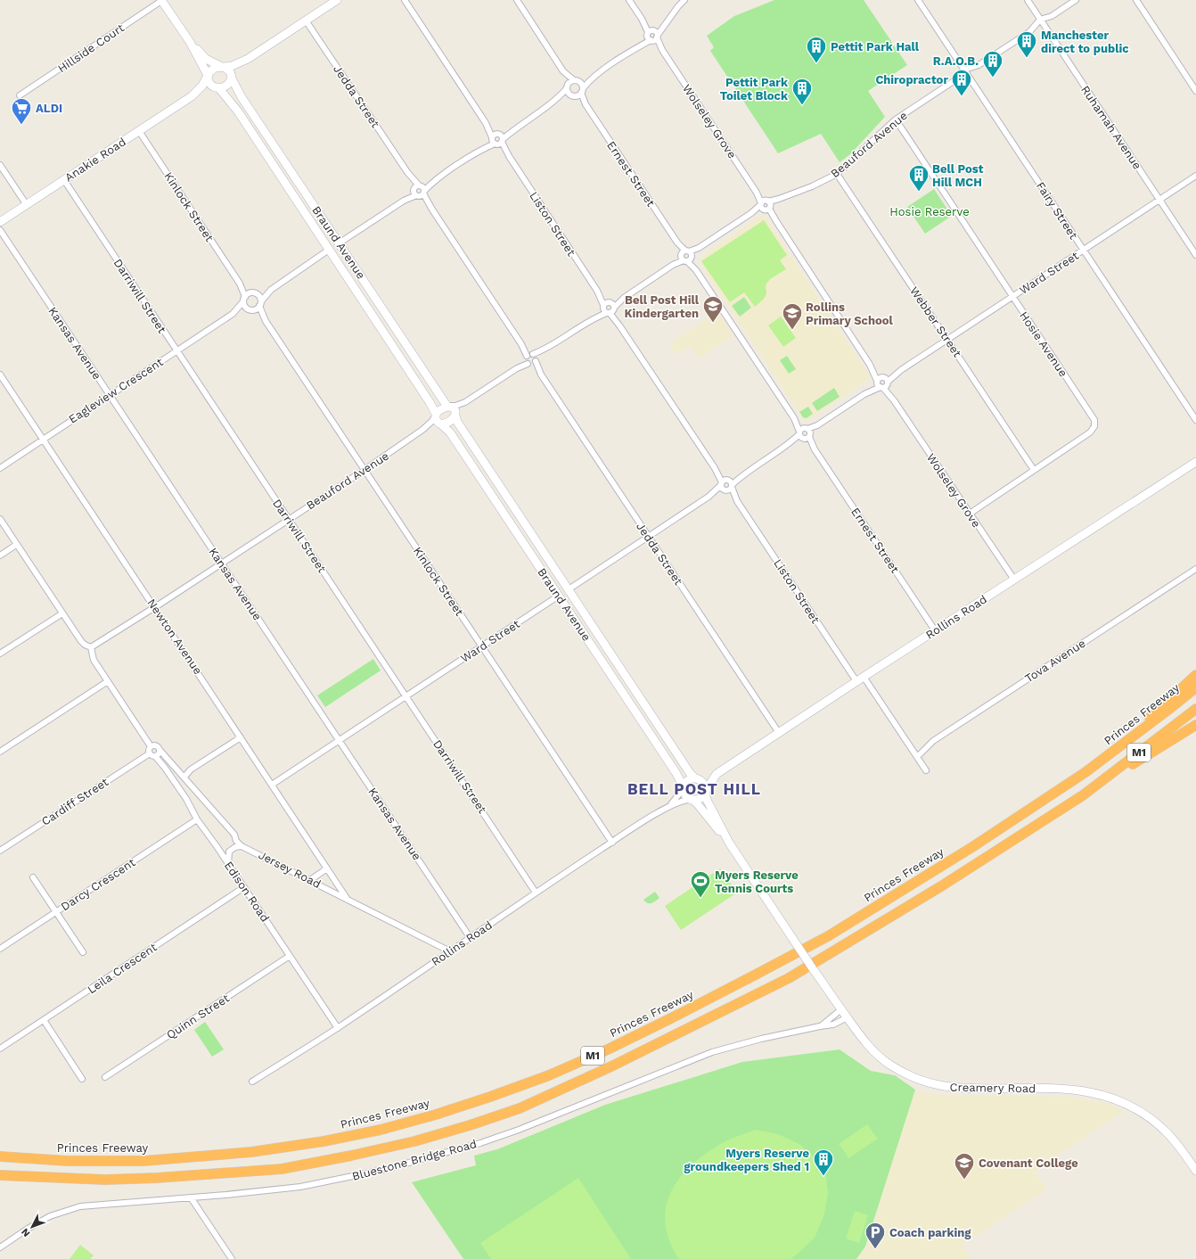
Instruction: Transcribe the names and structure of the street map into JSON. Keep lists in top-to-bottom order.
{
  "streets": {
    "highway": ["Princes Freeway", "M1"],
    "street": [
      "Hillside Court",
      "Jedda Street",
      "Wolseley Grove",
      "Ruhamah Avenue",
      "Beauford Avenue",
      "Anakie Road",
      "Ernest Street",
      "Kinlock Street",
      "Fairy Street",
      "Liston Street",
      "Braund Avenue",
      "Ward Street",
      "Darriwill Street",
      "Webber Street",
      "Kansas Avenue",
      "Hosie Avenue",
      "Eagleview Crescent",
      "Rollins Road",
      "Newton Avenue",
      "Tova Avenue",
      "Cardiff Street",
      "Jersey Road",
      "Darcy Crescent",
      "Edison Road",
      "Leila Crescent",
      "Quinn Street",
      "Creamery Road",
      "Bluestone Bridge Road"
    ]
  },
  "crossings": [
    ["Jedda Street", "Beauford Avenue"],
    ["Jedda Street", "Ward Street"],
    ["Jedda Street", "Rollins Road"],
    ["Wolseley Grove", "Beauford Avenue"],
    ["Wolseley Grove", "Ward Street"],
    ["Wolseley Grove", "Rollins Road"],
    ["Ruhamah Avenue", "Beauford Avenue"],
    ["Ruhamah Avenue", "Ward Street"],
    ["Beauford Avenue", "Ernest Street"],
    ["Beauford Avenue", "Kinlock Street"],
    ["Beauford Avenue", "Fairy Street"],
    ["Beauford Avenue", "Liston Street"],
    ["Beauford Avenue", "Braund Avenue"],
    ["Beauford Avenue", "Darriwill Street"],
    ["Beauford Avenue", "Webber Street"],
    ["Beauford Avenue", "Kansas Avenue"],
    ["Beauford Avenue", "Hosie Avenue"],
    ["Beauford Avenue", "Newton Avenue"],
    ["Anakie Road", "Kinlock Street"],
    ["Anakie Road", "Braund Avenue"],
    ["Anakie Road", "Darriwill Street"],
    ["Ernest Street", "Ward Street"],
    ["Ernest Street", "Rollins Road"],
    ["Kinlock Street", "Ward Street"],
    ["Kinlock Street", "Eagleview Crescent"],
    ["Kinlock Street", "Rollins Road"],
    ["Fairy Street", "Ward Street"],
    ["Liston Street", "Ward Street"],
    ["Liston Street", "Rollins Road"],
    ["Braund Avenue", "Ward Street"],
    ["Braund Avenue", "Rollins Road"],
    ["Braund Avenue", "Creamery Road"],
    ["Ward Street", "Darriwill Street"],
    ["Ward Street", "Webber Street"],
    ["Ward Street", "Kansas Avenue"],
    ["Ward Street", "Hosie Avenue"],
    ["Ward Street", "Newton Avenue"],
    ["Darriwill Street", "Eagleview Crescent"],
    ["Darriwill Street", "Rollins Road"],
    ["Webber Street", "Hosie Avenue"],
    ["Kansas Avenue", "Eagleview Crescent"],
    ["Kansas Avenue", "Rollins Road"],
    ["Eagleview Crescent", "Newton Avenue"],
    ["Rollins Road", "Jersey Road"],
    ["Rollins Road", "Edison Road"],
    ["Rollins Road", "Creamery Road"],
    ["Newton Avenue", "Jersey Road"],
    ["Cardiff Street", "Jersey Road"],
    ["Cardiff Street", "Edison Road"],
    ["Jersey Road", "Edison Road"],
    ["Darcy Crescent", "Edison Road"],
    ["Edison Road", "Leila Crescent"],
    ["Edison Road", "Quinn Street"],
    ["Creamery Road", "Bluestone Bridge Road"]
  ],
  "districts": ["BELL POST HILL"],
  "parks": ["Hosie Reserve"],
  "places": {
    "building": [
      "Manchester direct to public",
      "Pettit Park Hall",
      "R.A.O.B.",
      "Chiropractor",
      "Pettit Park Toilet Block",
      "Bell Post Hill MCH",
      "Myers Reserve groundkeepers Shed 1"
    ],
    "supermarket": ["ALDI"],
    "school or university": ["Bell Post Hill Kindergarten", "Rollins Primary School", "Covenant College"],
    "sports": ["Myers Reserve Tennis Courts"],
    "parking": ["Coach parking"]
  },
  "north": "bottom left"
}
